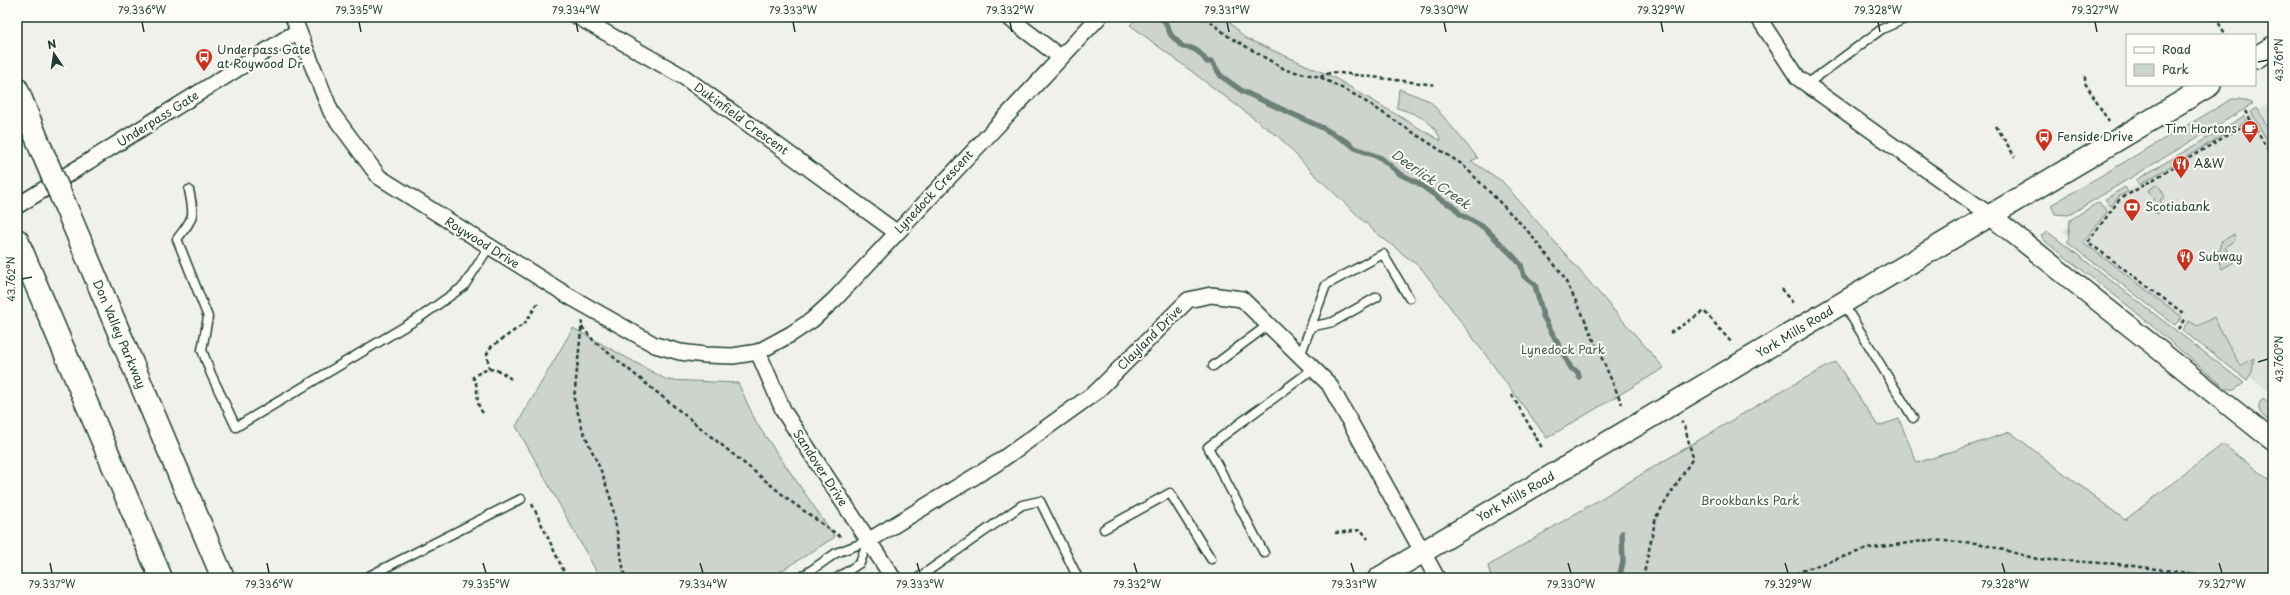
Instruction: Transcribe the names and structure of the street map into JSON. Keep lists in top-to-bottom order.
{
  "streets": {
    "highway": ["Don Valley Parkway"],
    "main road": ["York Mills Road"],
    "street": [
      "Underpass Gate",
      "Dukinfield Crescent",
      "Lynedock Crescent",
      "Roywood Drive",
      "Clayland Drive",
      "Sandover Drive"
    ]
  },
  "crossings": [
    ["Underpass Gate", "Roywood Drive"],
    ["Dukinfield Crescent", "Lynedock Crescent"],
    ["Lynedock Crescent", "Roywood Drive"],
    ["Lynedock Crescent", "Sandover Drive"],
    ["Roywood Drive", "Sandover Drive"],
    ["York Mills Road", "Clayland Drive"],
    ["Clayland Drive", "Sandover Drive"]
  ],
  "water": ["Deerlick Creek"],
  "parks": ["Lynedock Park", "Brookbanks Park"],
  "places": {
    "bus stop": ["Underpass Gate at Roywood Dr", "Fenside Drive"],
    "cafe": ["Tim Hortons"],
    "restaurant": ["A&W", "Subway"],
    "bank": ["Scotiabank"]
  },
  "legend": ["Road", "Park"],
  "north": "top",
  "coordinates": [
    "79.336°W",
    "79.335°W",
    "79.334°W",
    "79.333°W",
    "79.332°W",
    "79.331°W",
    "79.330°W",
    "79.329°W",
    "79.328°W",
    "79.327°W",
    "43.761°N",
    "43.762°N",
    "43.760°N",
    "79.337°W"
  ]
}
